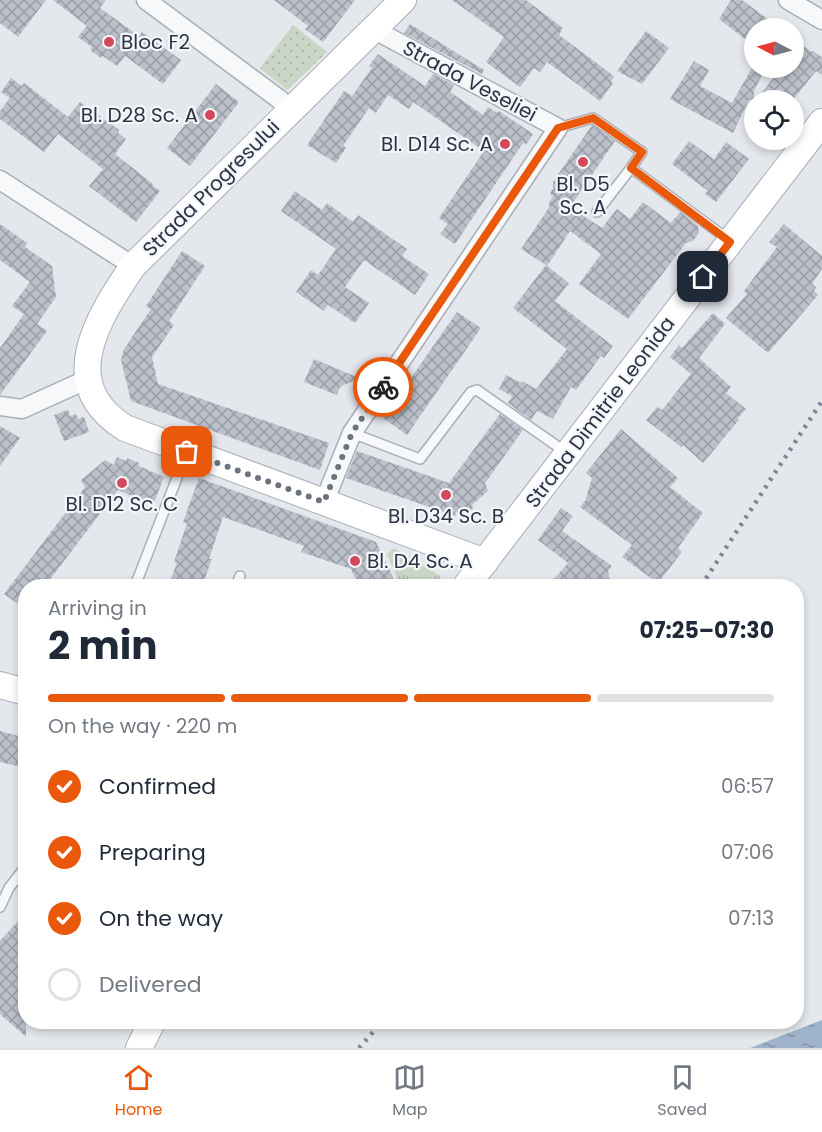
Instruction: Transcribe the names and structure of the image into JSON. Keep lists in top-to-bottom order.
{
  "streets": {
    "street": ["Strada Veseliei", "Strada Progresului", "Strada Dimitrie Leonida"]
  },
  "crossings": [
    ["Strada Veseliei", "Strada Progresului"]
  ],
  "places": [
    "Bloc F2",
    "Bl. D28 Sc. A",
    "Bl. D14 Sc. A",
    "Bl. D5 Sc. A",
    "Bl. D12 Sc. C",
    "Bl. D34 Sc. B",
    "Bl. D4 Sc. A"
  ],
  "north": "left",
  "page": {
    "heading": ["2 min", "Arriving in", "07:25–07:30"],
    "bar": "On the way · 220 m",
    "list": [
      ["Confirmed", "06:57"],
      ["Preparing", "07:06"],
      ["On the way", "07:13"],
      "Delivered"
    ],
    "tabs": ["Home", "Map", "Saved"]
  }
}
